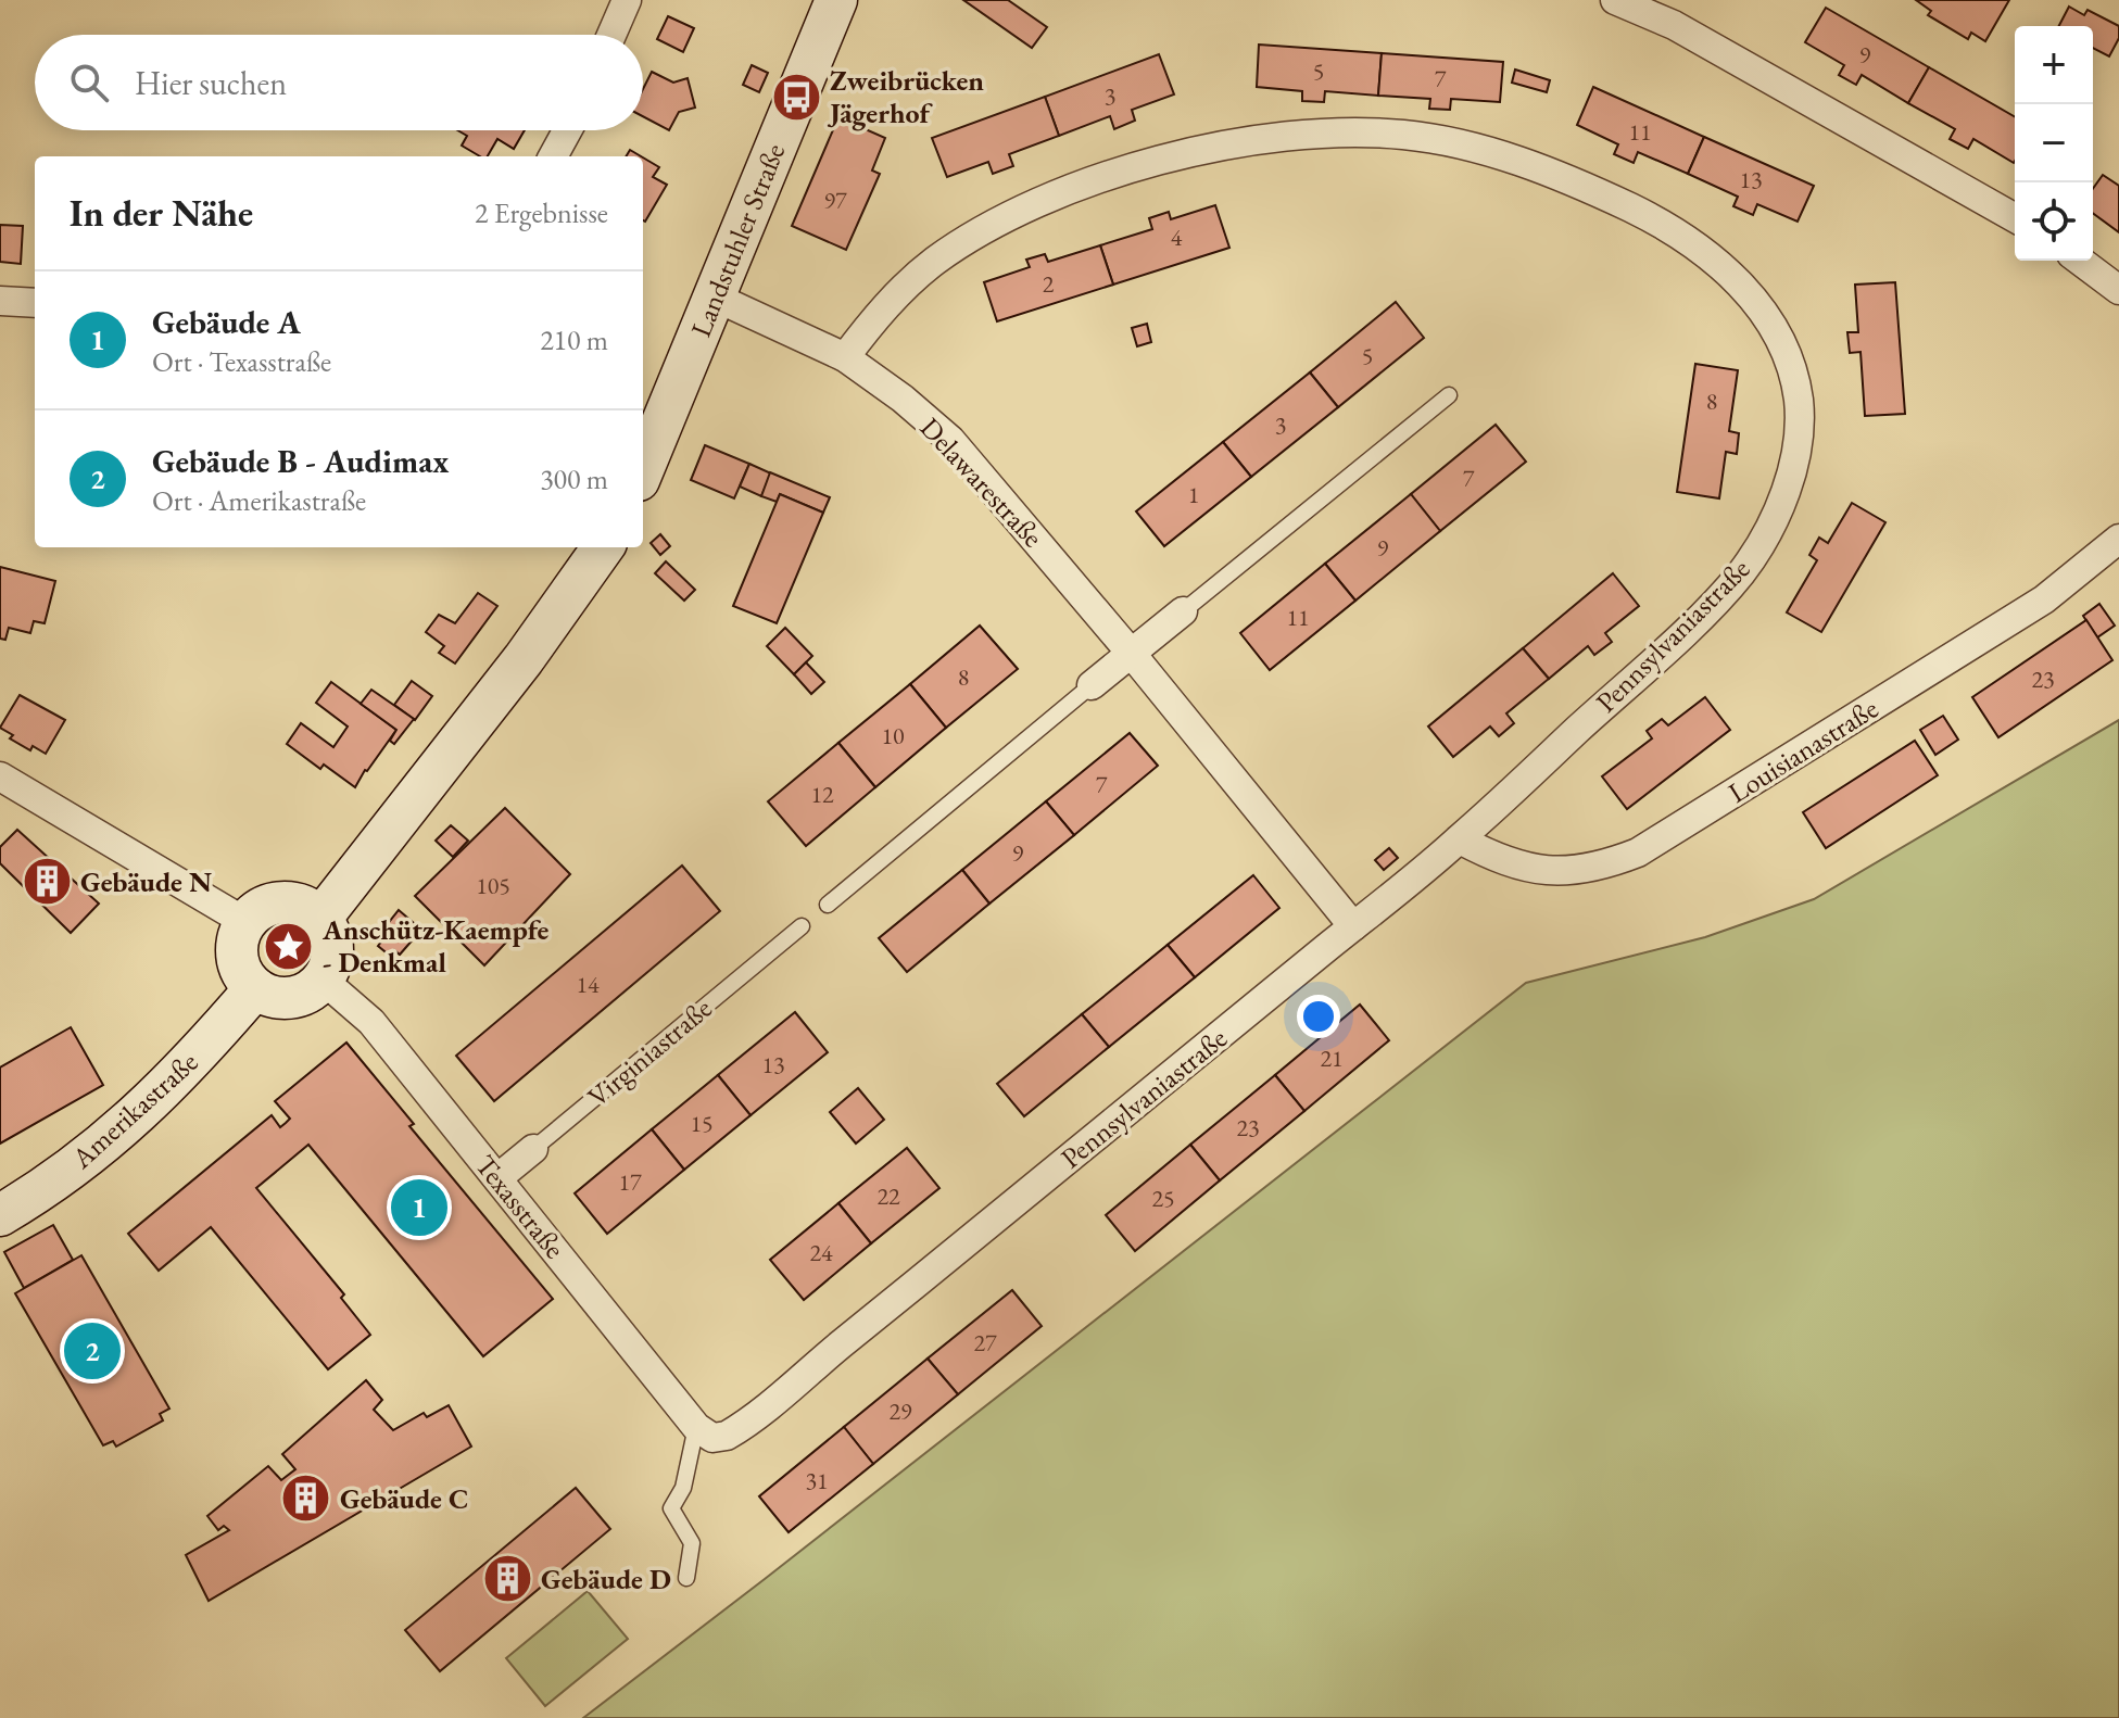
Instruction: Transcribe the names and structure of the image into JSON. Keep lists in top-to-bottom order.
{
  "streets": {
    "street": [
      "Landstuhler Straße",
      "Delawarestraße",
      "Pennsylvaniastraße",
      "Louisianastraße",
      "Virginiastraße",
      "Amerikastraße",
      "Texasstraße"
    ]
  },
  "crossings": [
    ["Landstuhler Straße", "Delawarestraße"],
    ["Delawarestraße", "Pennsylvaniastraße"],
    ["Pennsylvaniastraße", "Louisianastraße"],
    ["Pennsylvaniastraße", "Texasstraße"],
    ["Virginiastraße", "Texasstraße"],
    ["Amerikastraße", "Texasstraße"]
  ],
  "places": {
    "bus stop": ["Zweibrücken Jägerhof"],
    "building": ["Gebäude N", "Gebäude C", "Gebäude D"],
    "place": ["Anschütz-Kaempfe - Denkmal"]
  },
  "house_numbers": [
    "9",
    "5",
    "7",
    "3",
    "11",
    "13",
    "97",
    "4",
    "2",
    "5",
    "8",
    "3",
    "7",
    "1",
    "9",
    "11",
    "8",
    "23",
    "10",
    "7",
    "12",
    "9",
    "105",
    "14",
    "21",
    "13",
    "15",
    "23",
    "17",
    "22",
    "25",
    "24",
    "27",
    "29",
    "31"
  ],
  "page": {
    "map_buttons": ["+", "−"],
    "search": "Hier suchen",
    "heading": ["In der Nähe", "2 Ergebnisse"],
    "list": [
      {
        "mark": "1",
        "name": "Gebäude A",
        "note": "Ort · Texasstraße",
        "value": "210 m"
      },
      {
        "mark": "2",
        "name": "Gebäude B - Audimax",
        "note": "Ort · Amerikastraße",
        "value": "300 m"
      }
    ],
    "pins": ["1", "2"]
  }
}
